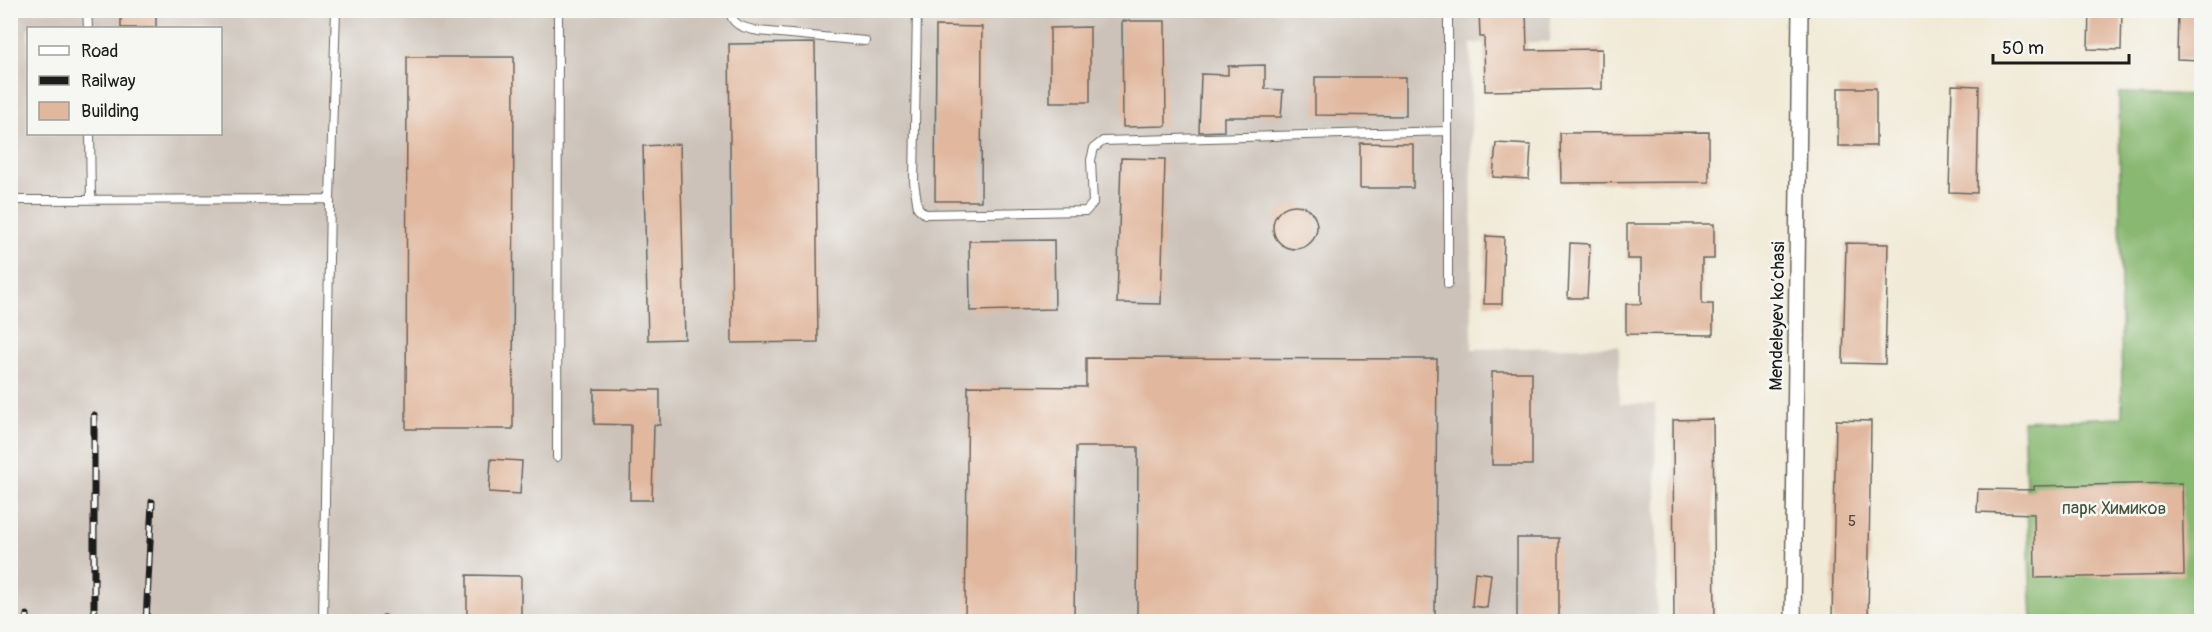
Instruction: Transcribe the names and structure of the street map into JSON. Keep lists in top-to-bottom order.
{
  "streets": {
    "street": ["Mendeleyev ko‘chasi"]
  },
  "parks": ["парк Химиков"],
  "house_numbers": ["5"],
  "legend": ["Road", "Railway", "Building"],
  "scale_bar": "50 m"
}
